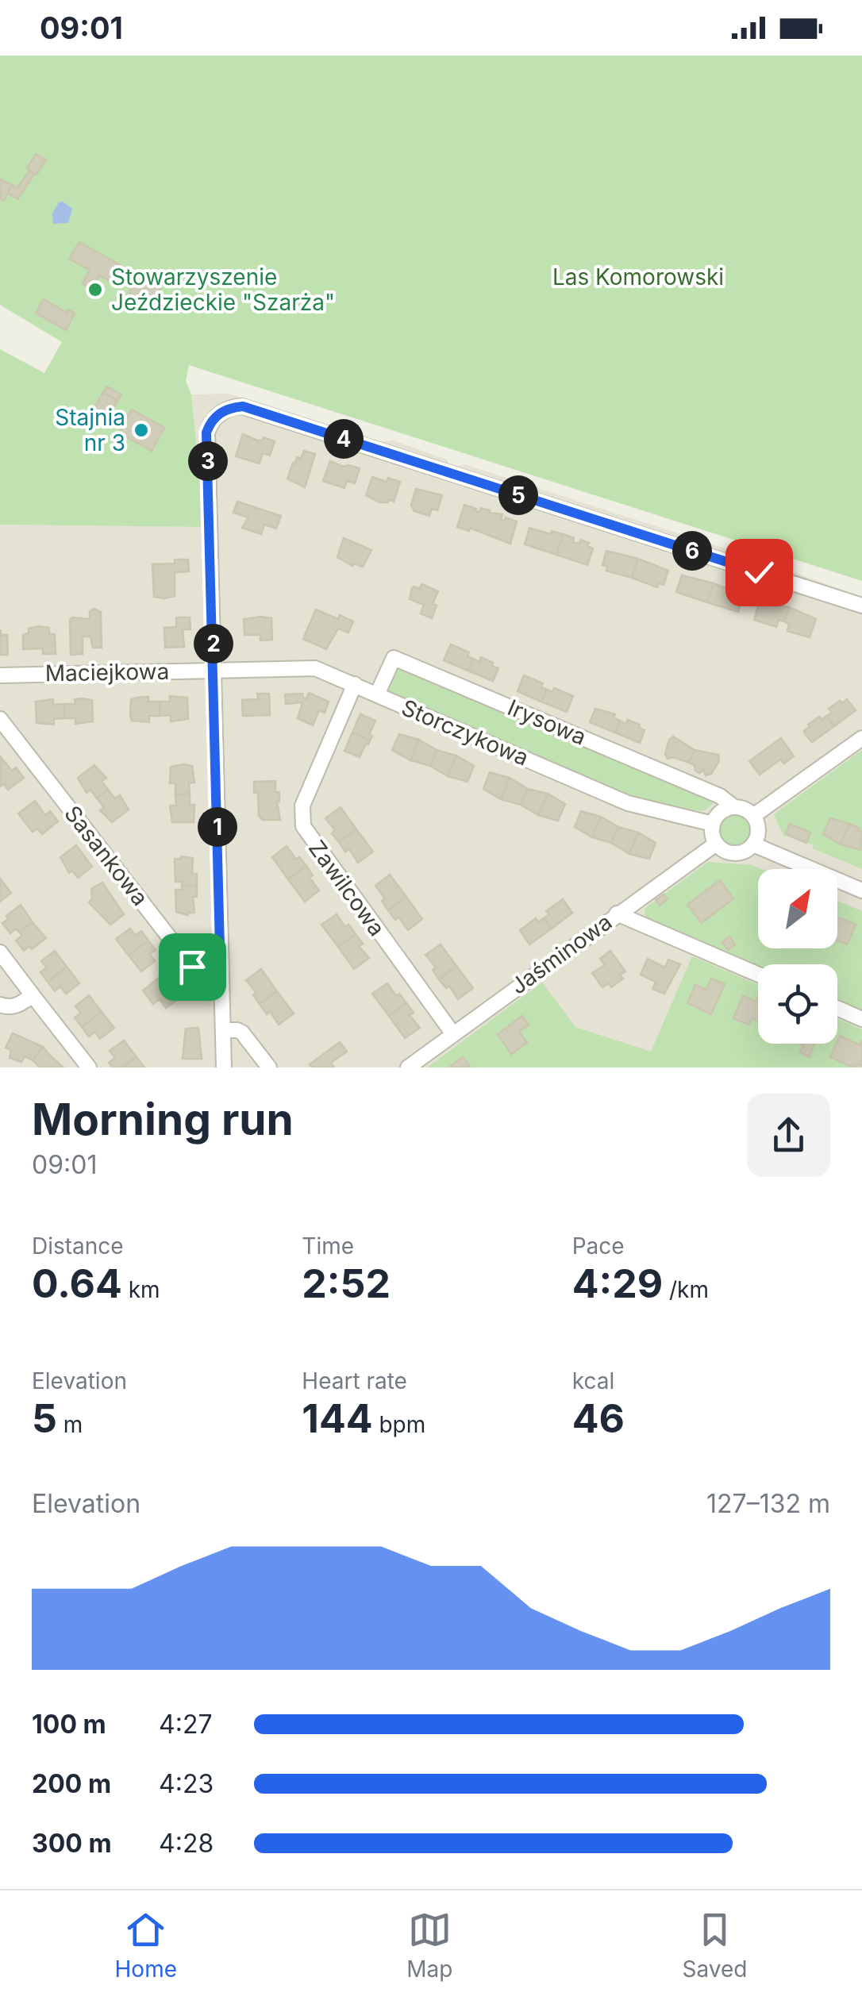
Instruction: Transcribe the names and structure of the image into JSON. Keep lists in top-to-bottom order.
{
  "streets": {
    "street": [
      "Maciejkowa",
      "Irysowa",
      "Storczykowa",
      "Sasankowa",
      "Zawilcowa",
      "Jaśminowa"
    ]
  },
  "crossings": [
    ["Maciejkowa", "Storczykowa"],
    ["Irysowa", "Storczykowa"],
    ["Irysowa", "Jaśminowa"],
    ["Storczykowa", "Zawilcowa"],
    ["Storczykowa", "Jaśminowa"],
    ["Zawilcowa", "Jaśminowa"]
  ],
  "parks": ["Las Komorowski"],
  "places": ["Stowarzyszenie Jeździeckie \"Szarża\"", "Stajnia nr 3"],
  "north": "top right",
  "page": {
    "status": "09:01",
    "pins": [
      "4",
      "3",
      "5",
      "6",
      "2",
      "1"
    ],
    "heading": ["Morning run", "09:01"],
    "stats": [
      ["Distance", "0.64 km"],
      ["Time", "2:52"],
      ["Pace", "4:29 /km"],
      ["Elevation", "5 m"],
      ["Heart rate", "144 bpm"],
      ["kcal", "46"]
    ],
    "chart": ["Elevation", "127–132 m"],
    "list": [
      {
        "name": "100 m",
        "note": "4:27"
      },
      {
        "name": "200 m",
        "note": "4:23"
      },
      {
        "name": "300 m",
        "note": "4:28"
      }
    ],
    "tabs": ["Home", "Map", "Saved"]
  }
}
